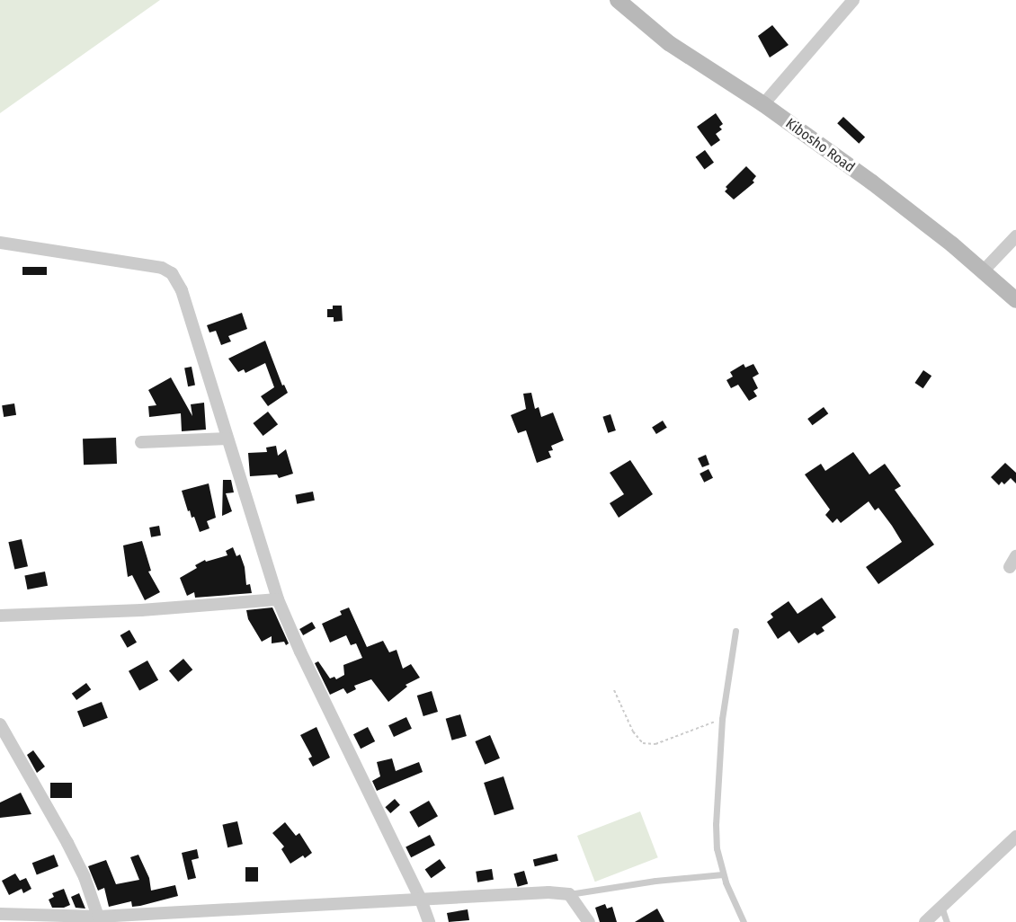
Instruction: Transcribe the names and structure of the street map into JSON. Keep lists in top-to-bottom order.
{
  "streets": {
    "main road": ["Kibosho Road"]
  }
}
